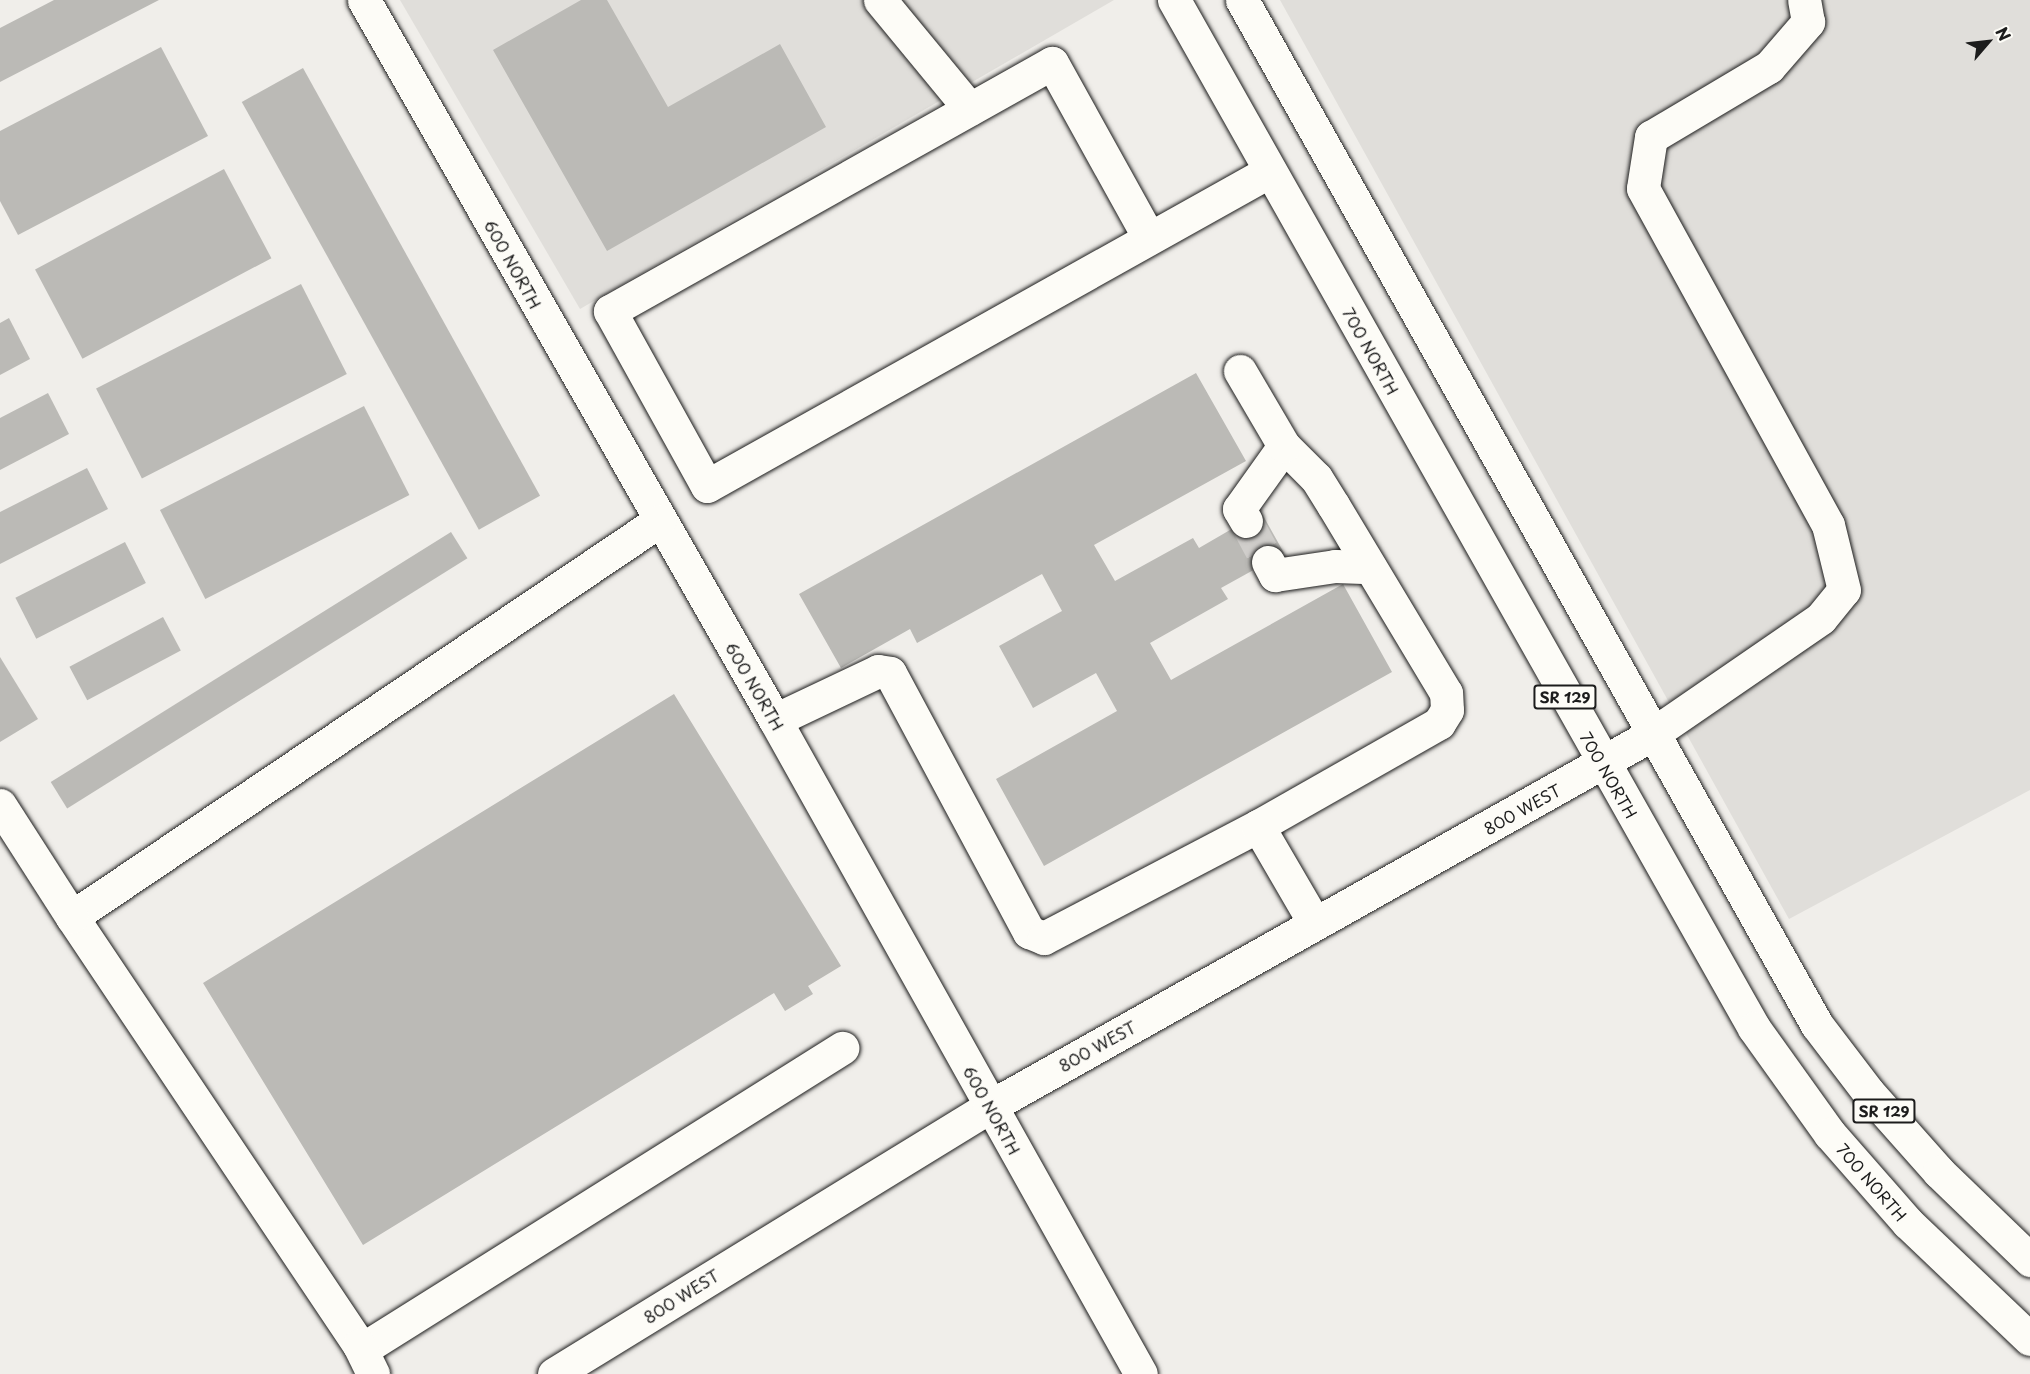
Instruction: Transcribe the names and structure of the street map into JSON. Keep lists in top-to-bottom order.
{
  "streets": {
    "main road": [
      "600 NORTH",
      "700 NORTH",
      "SR 129",
      "800 WEST"
    ]
  },
  "crossings": [
    ["600 NORTH", "800 WEST"],
    ["700 NORTH", "800 WEST"],
    ["SR 129", "800 WEST"]
  ],
  "north": "top right"
}
